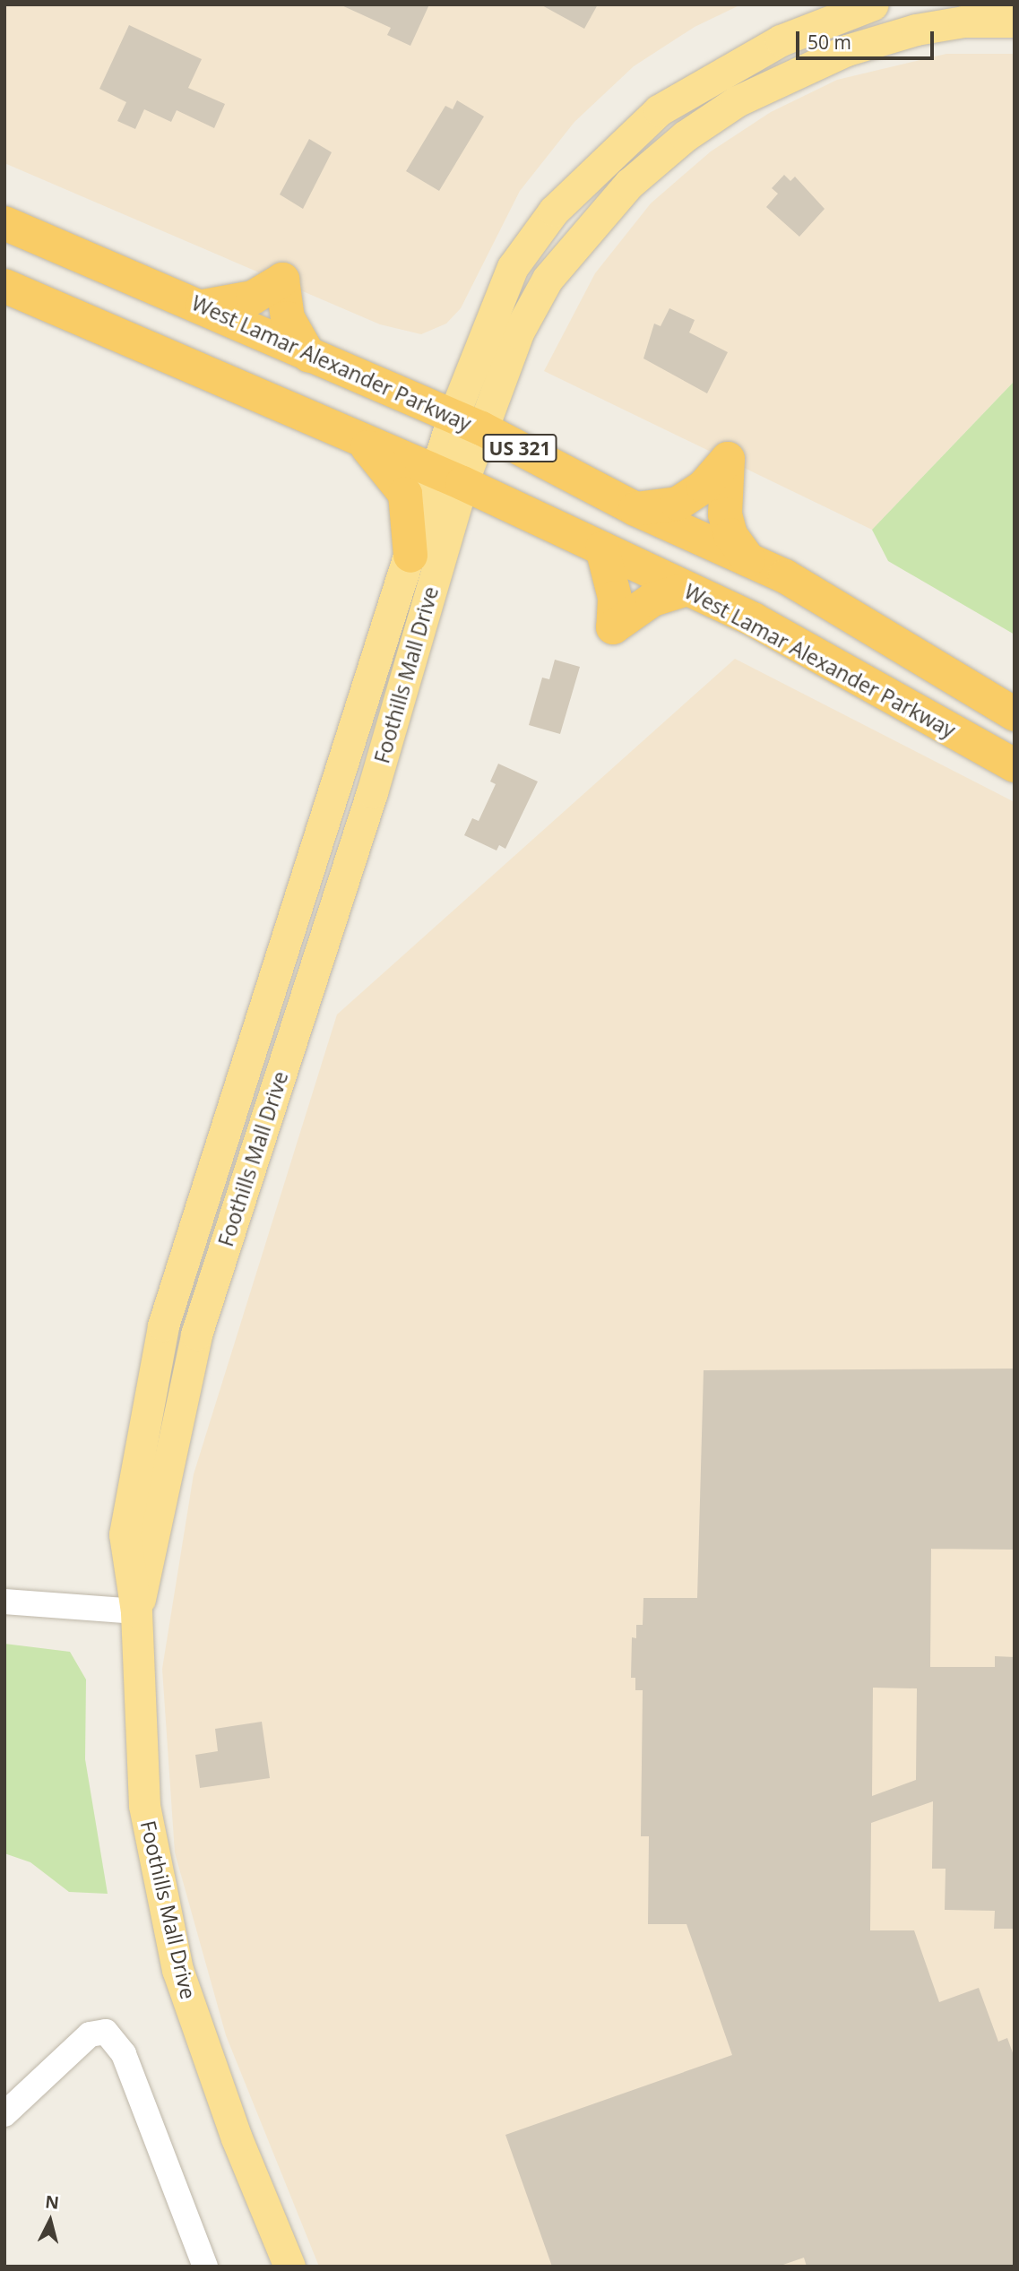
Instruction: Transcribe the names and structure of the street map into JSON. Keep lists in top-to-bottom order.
{
  "streets": {
    "highway": ["West Lamar Alexander Parkway", "US 321"],
    "main road": ["Foothills Mall Drive"]
  },
  "crossings": [
    ["West Lamar Alexander Parkway", "Foothills Mall Drive"]
  ],
  "scale_bar": "50 m",
  "north": "top"
}
